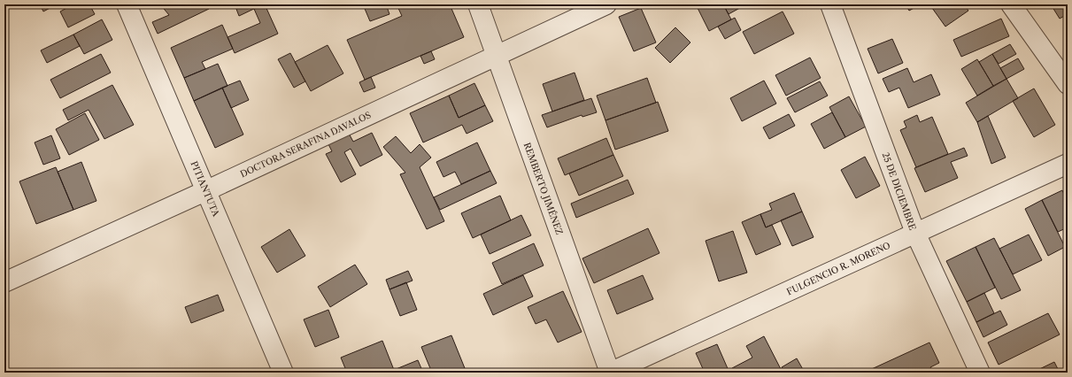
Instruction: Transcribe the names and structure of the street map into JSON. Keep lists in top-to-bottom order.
{
  "streets": {
    "street": [
      "DOCTORA SERAFINA DAVALOS",
      "PITIANTUTA",
      "REMBERTO JIMÉNEZ",
      "25 DE DICIEMBRE",
      "FULGENCIO R. MORENO"
    ]
  },
  "crossings": [
    ["DOCTORA SERAFINA DAVALOS", "PITIANTUTA"],
    ["DOCTORA SERAFINA DAVALOS", "REMBERTO JIMÉNEZ"],
    ["REMBERTO JIMÉNEZ", "FULGENCIO R. MORENO"],
    ["25 DE DICIEMBRE", "FULGENCIO R. MORENO"]
  ]
}
